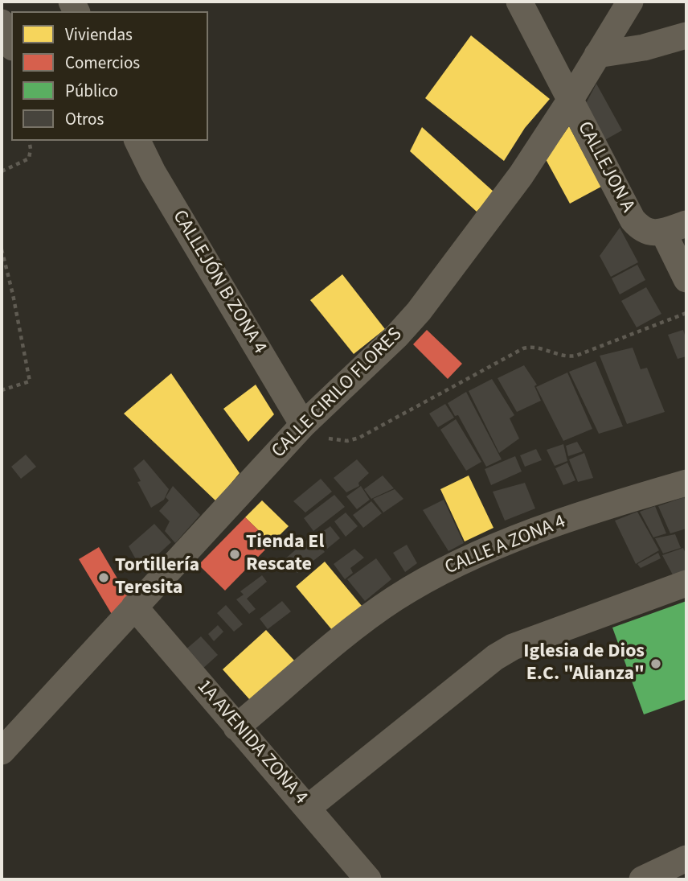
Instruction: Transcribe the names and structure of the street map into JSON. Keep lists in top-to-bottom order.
{
  "streets": {
    "street": [
      "CALLEJON A",
      "CALLEJÓN B ZONA 4",
      "CALLE CIRILO FLORES",
      "CALLE A ZONA 4",
      "1A AVENIDA ZONA 4"
    ]
  },
  "crossings": [
    ["CALLEJON A", "CALLE CIRILO FLORES"],
    ["CALLEJÓN B ZONA 4", "CALLE CIRILO FLORES"],
    ["CALLE CIRILO FLORES", "1A AVENIDA ZONA 4"],
    ["CALLE A ZONA 4", "1A AVENIDA ZONA 4"]
  ],
  "places": ["Tienda El Rescate", "Tortillería Teresita", "Iglesia de Dios E.C. \"Alianza\""],
  "legend": [
    "Viviendas",
    "Comercios",
    "Público",
    "Otros"
  ]
}
